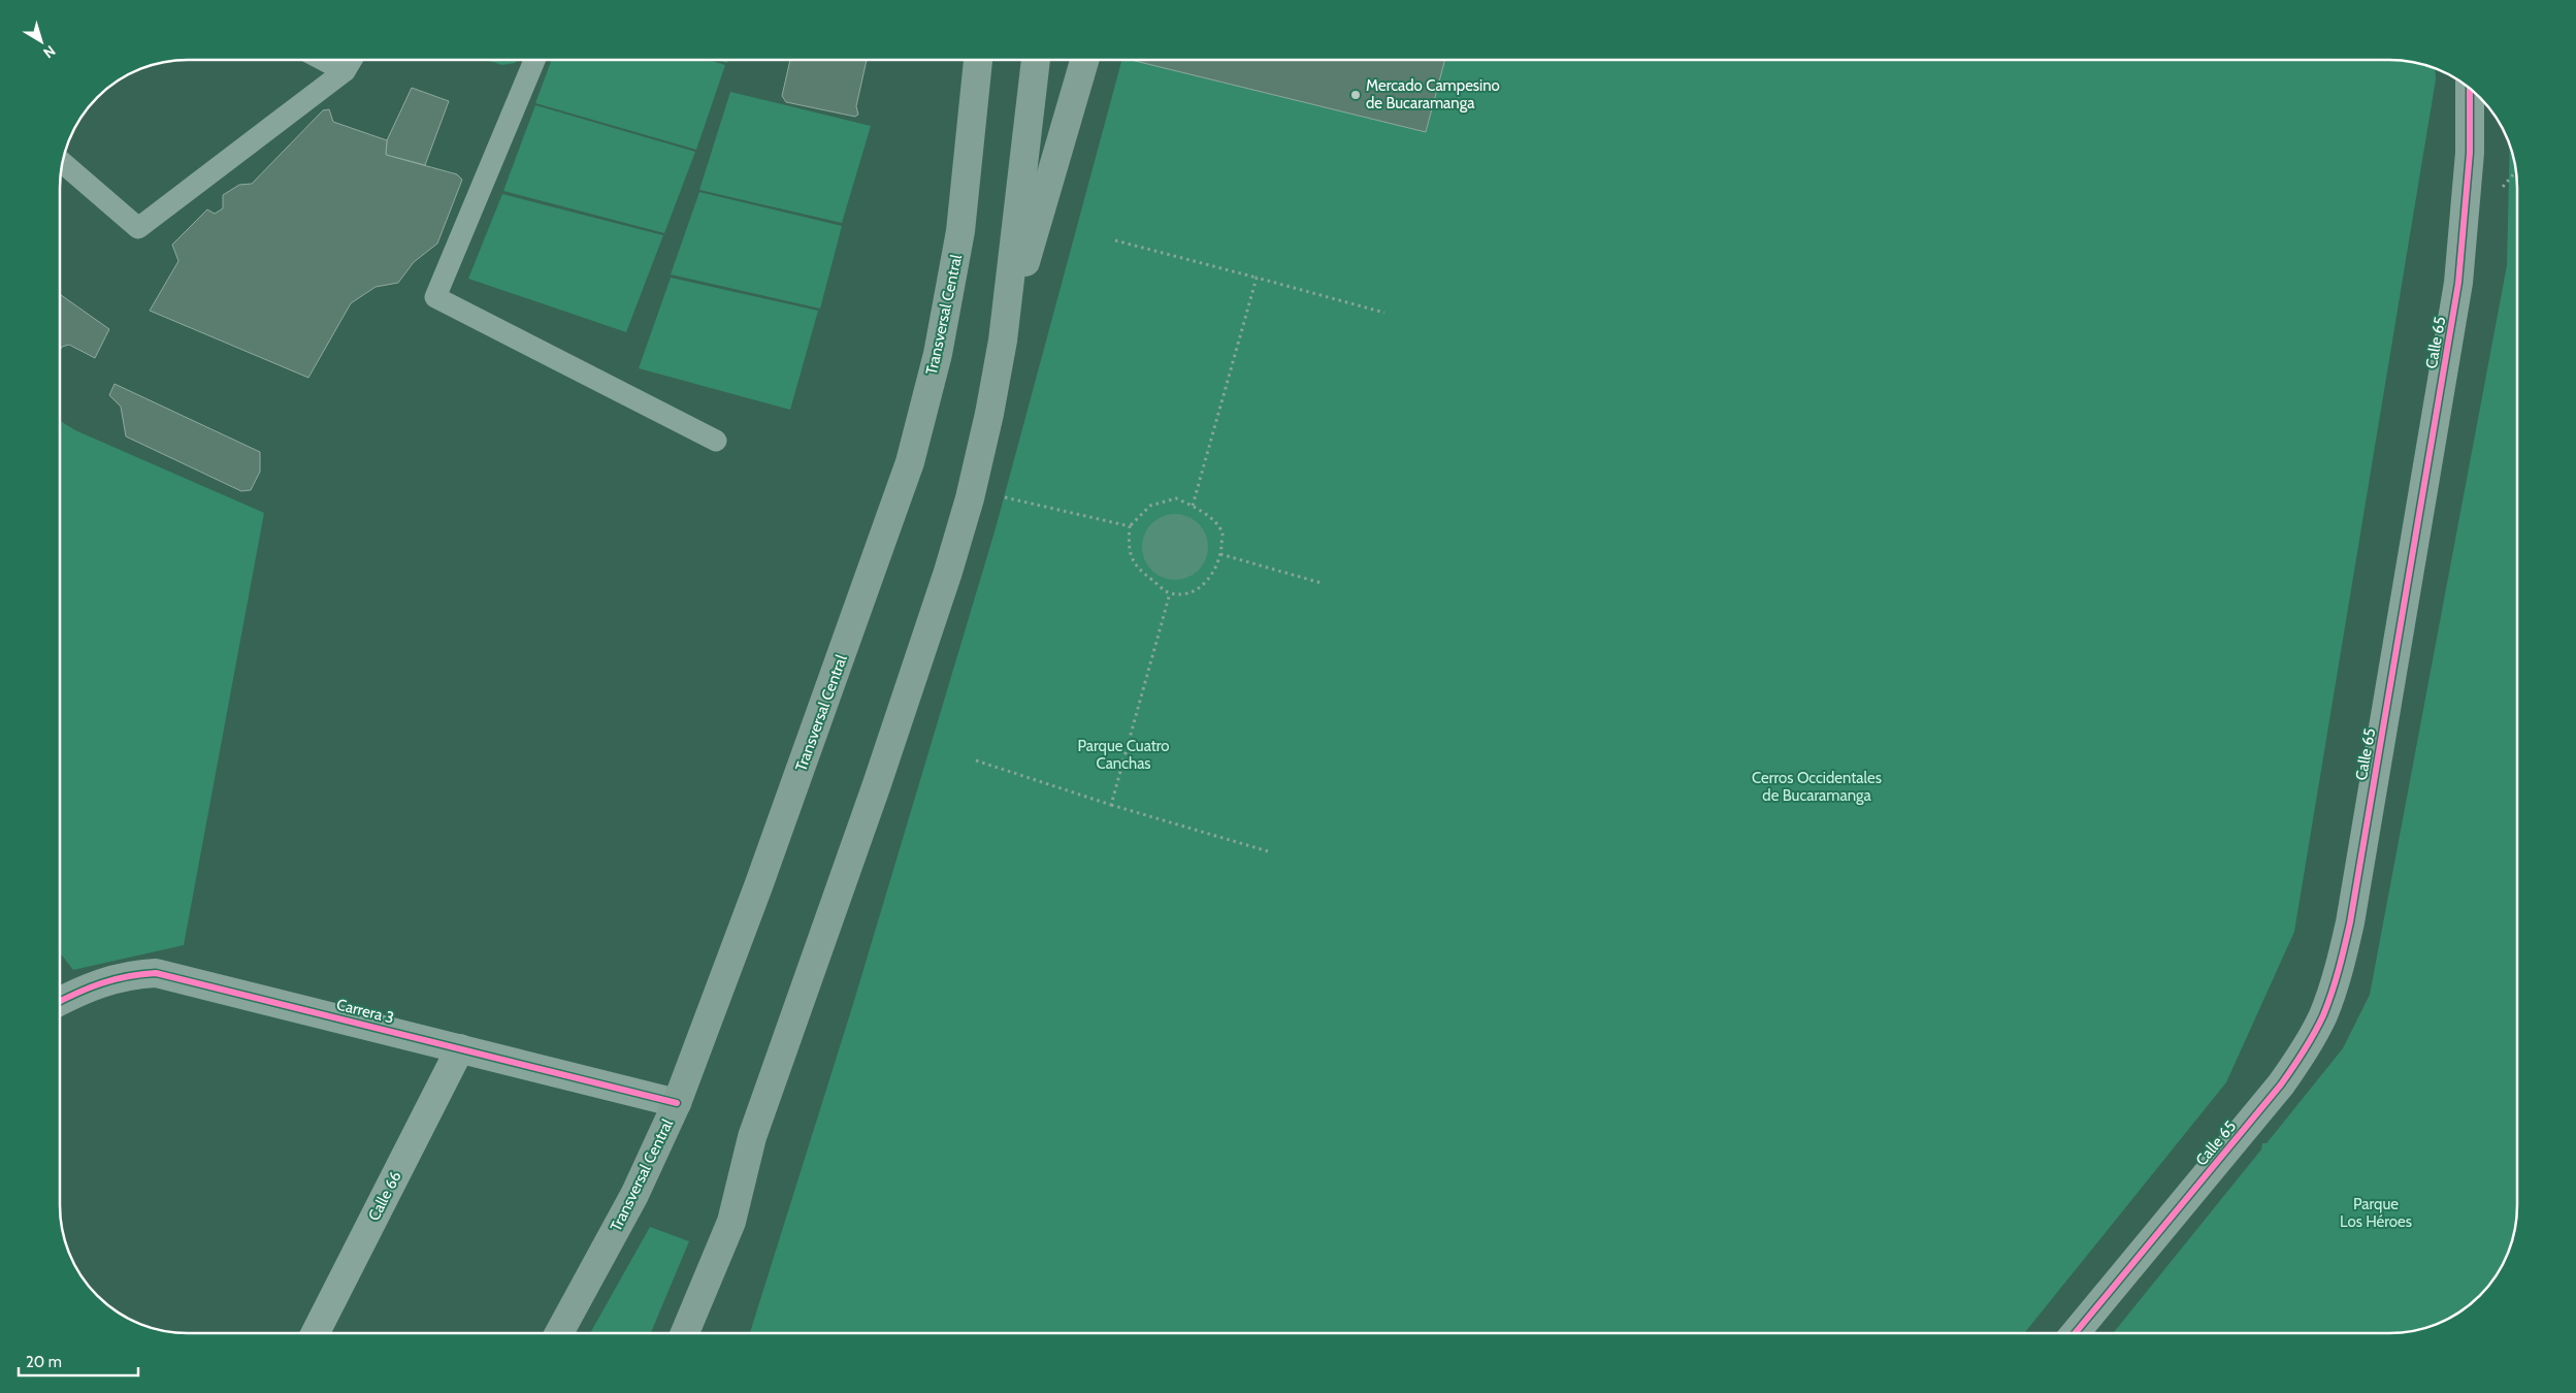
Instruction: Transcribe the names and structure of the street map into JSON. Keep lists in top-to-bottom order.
{
  "streets": {
    "main road": ["Transversal Central"],
    "street": ["Calle 65", "Carrera 3", "Calle 66"]
  },
  "crossings": [
    ["Transversal Central", "Carrera 3"],
    ["Carrera 3", "Calle 66"]
  ],
  "parks": ["Parque Cuatro Canchas", "Cerros Occidentales de Bucaramanga", "Parque Los Héroes"],
  "places": ["Mercado Campesino de Bucaramanga"],
  "scale_bar": "20 m",
  "north": "bottom right"
}
